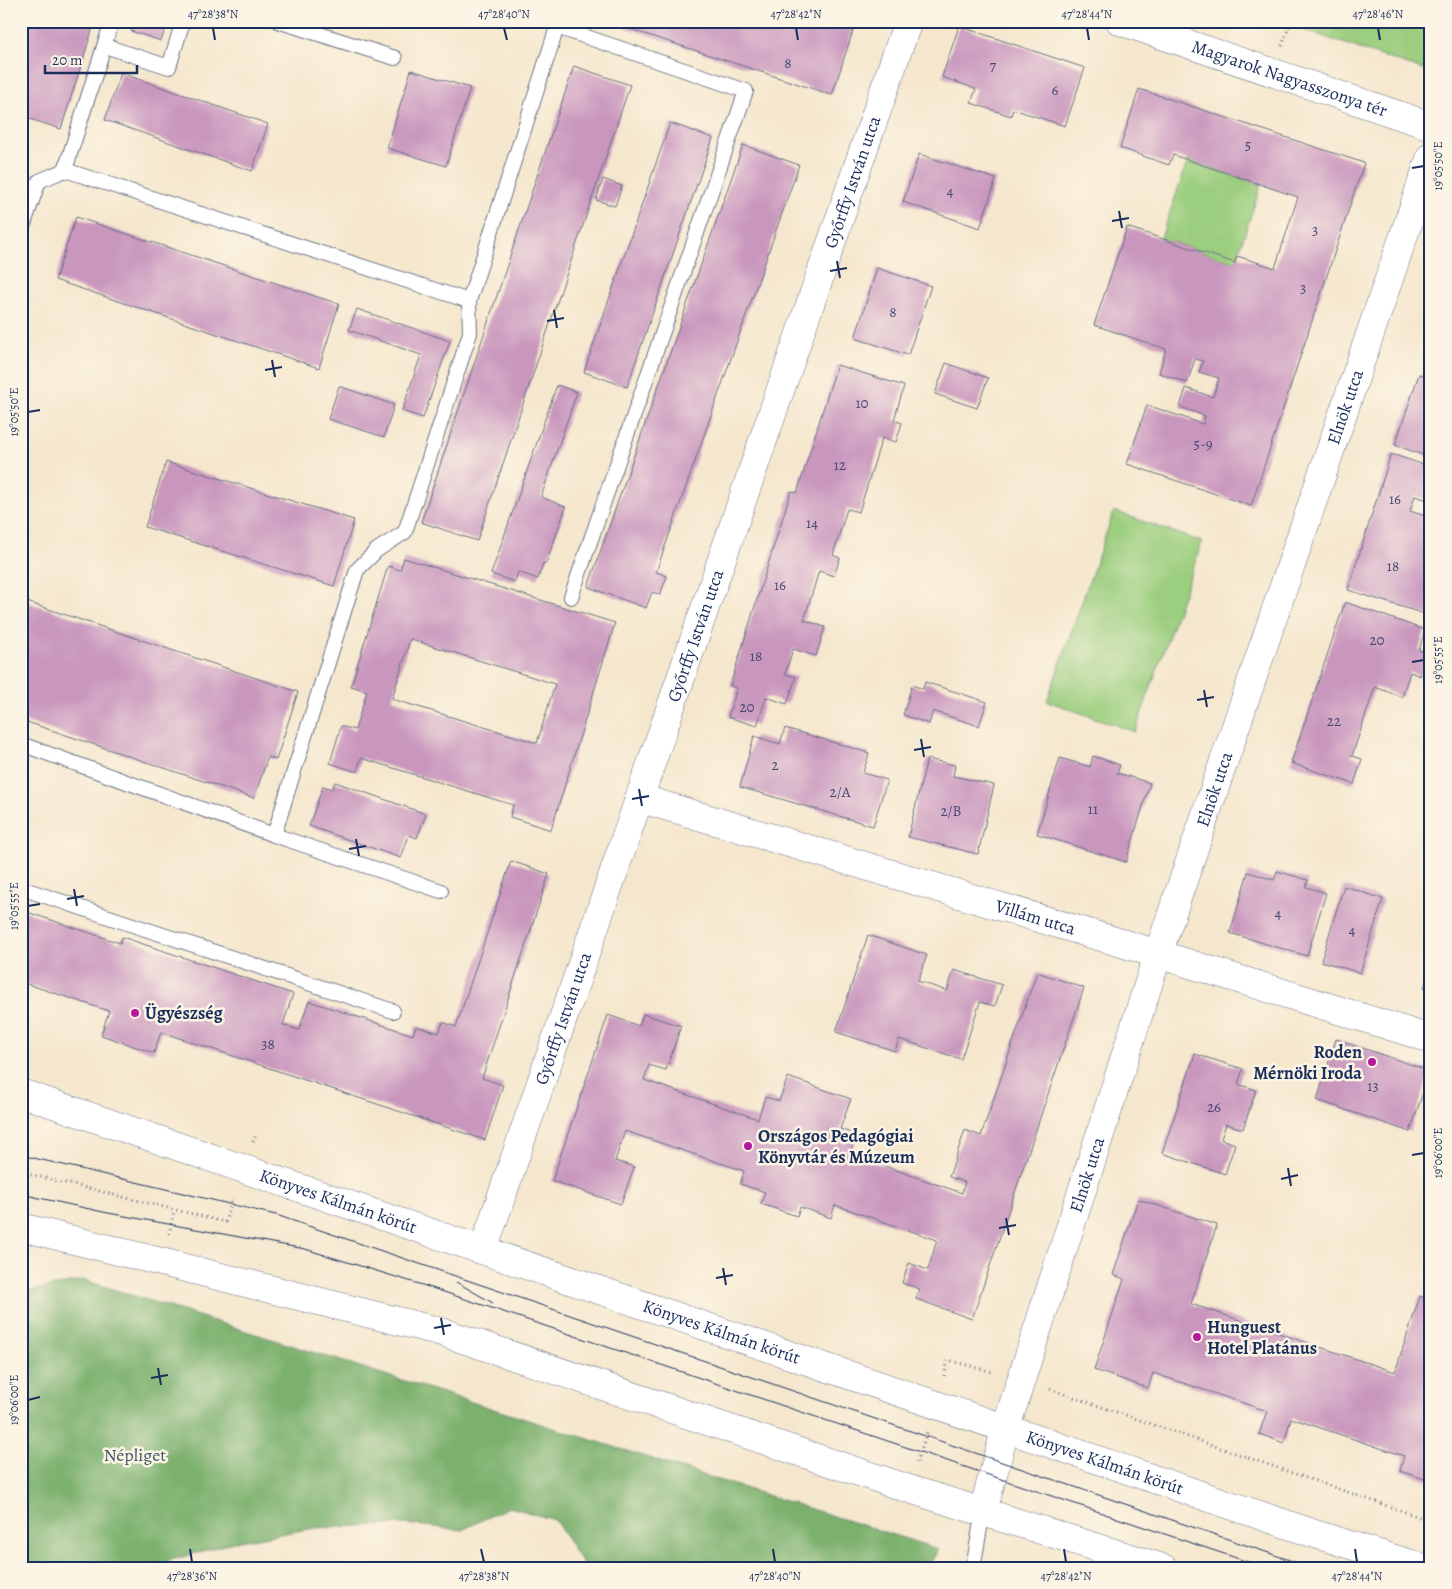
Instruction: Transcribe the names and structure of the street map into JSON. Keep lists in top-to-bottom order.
{
  "streets": {
    "street": [
      "Magyarok Nagyasszonya tér",
      "Győrffy István utca",
      "Elnök utca",
      "Villám utca",
      "Könyves Kálmán körút"
    ]
  },
  "crossings": [
    ["Győrffy István utca", "Villám utca"],
    ["Győrffy István utca", "Könyves Kálmán körút"],
    ["Elnök utca", "Villám utca"],
    ["Elnök utca", "Könyves Kálmán körút"]
  ],
  "parks": ["Népliget"],
  "places": [
    "Ügyészség",
    "Roden Mérnöki Iroda",
    "Országos Pedagógiai Könyvtár és Múzeum",
    "Hunguest Hotel Platánus"
  ],
  "house_numbers": [
    "8",
    "7",
    "6",
    "5",
    "4",
    "3",
    "3",
    "8",
    "10",
    "5-9",
    "12",
    "16",
    "14",
    "18",
    "16",
    "20",
    "18",
    "20",
    "22",
    "2",
    "2/A",
    "11",
    "2/B",
    "4",
    "4",
    "38",
    "13",
    "26"
  ],
  "scale_bar": "20 m",
  "coordinates": [
    "47°28'38\"N",
    "47°28'40\"N",
    "47°28'42\"N",
    "47°28'44\"N",
    "47°28'46\"N",
    "19°05'50\"E",
    "19°05'55\"E",
    "19°06'00\"E",
    "47°28'36\"N"
  ]
}
